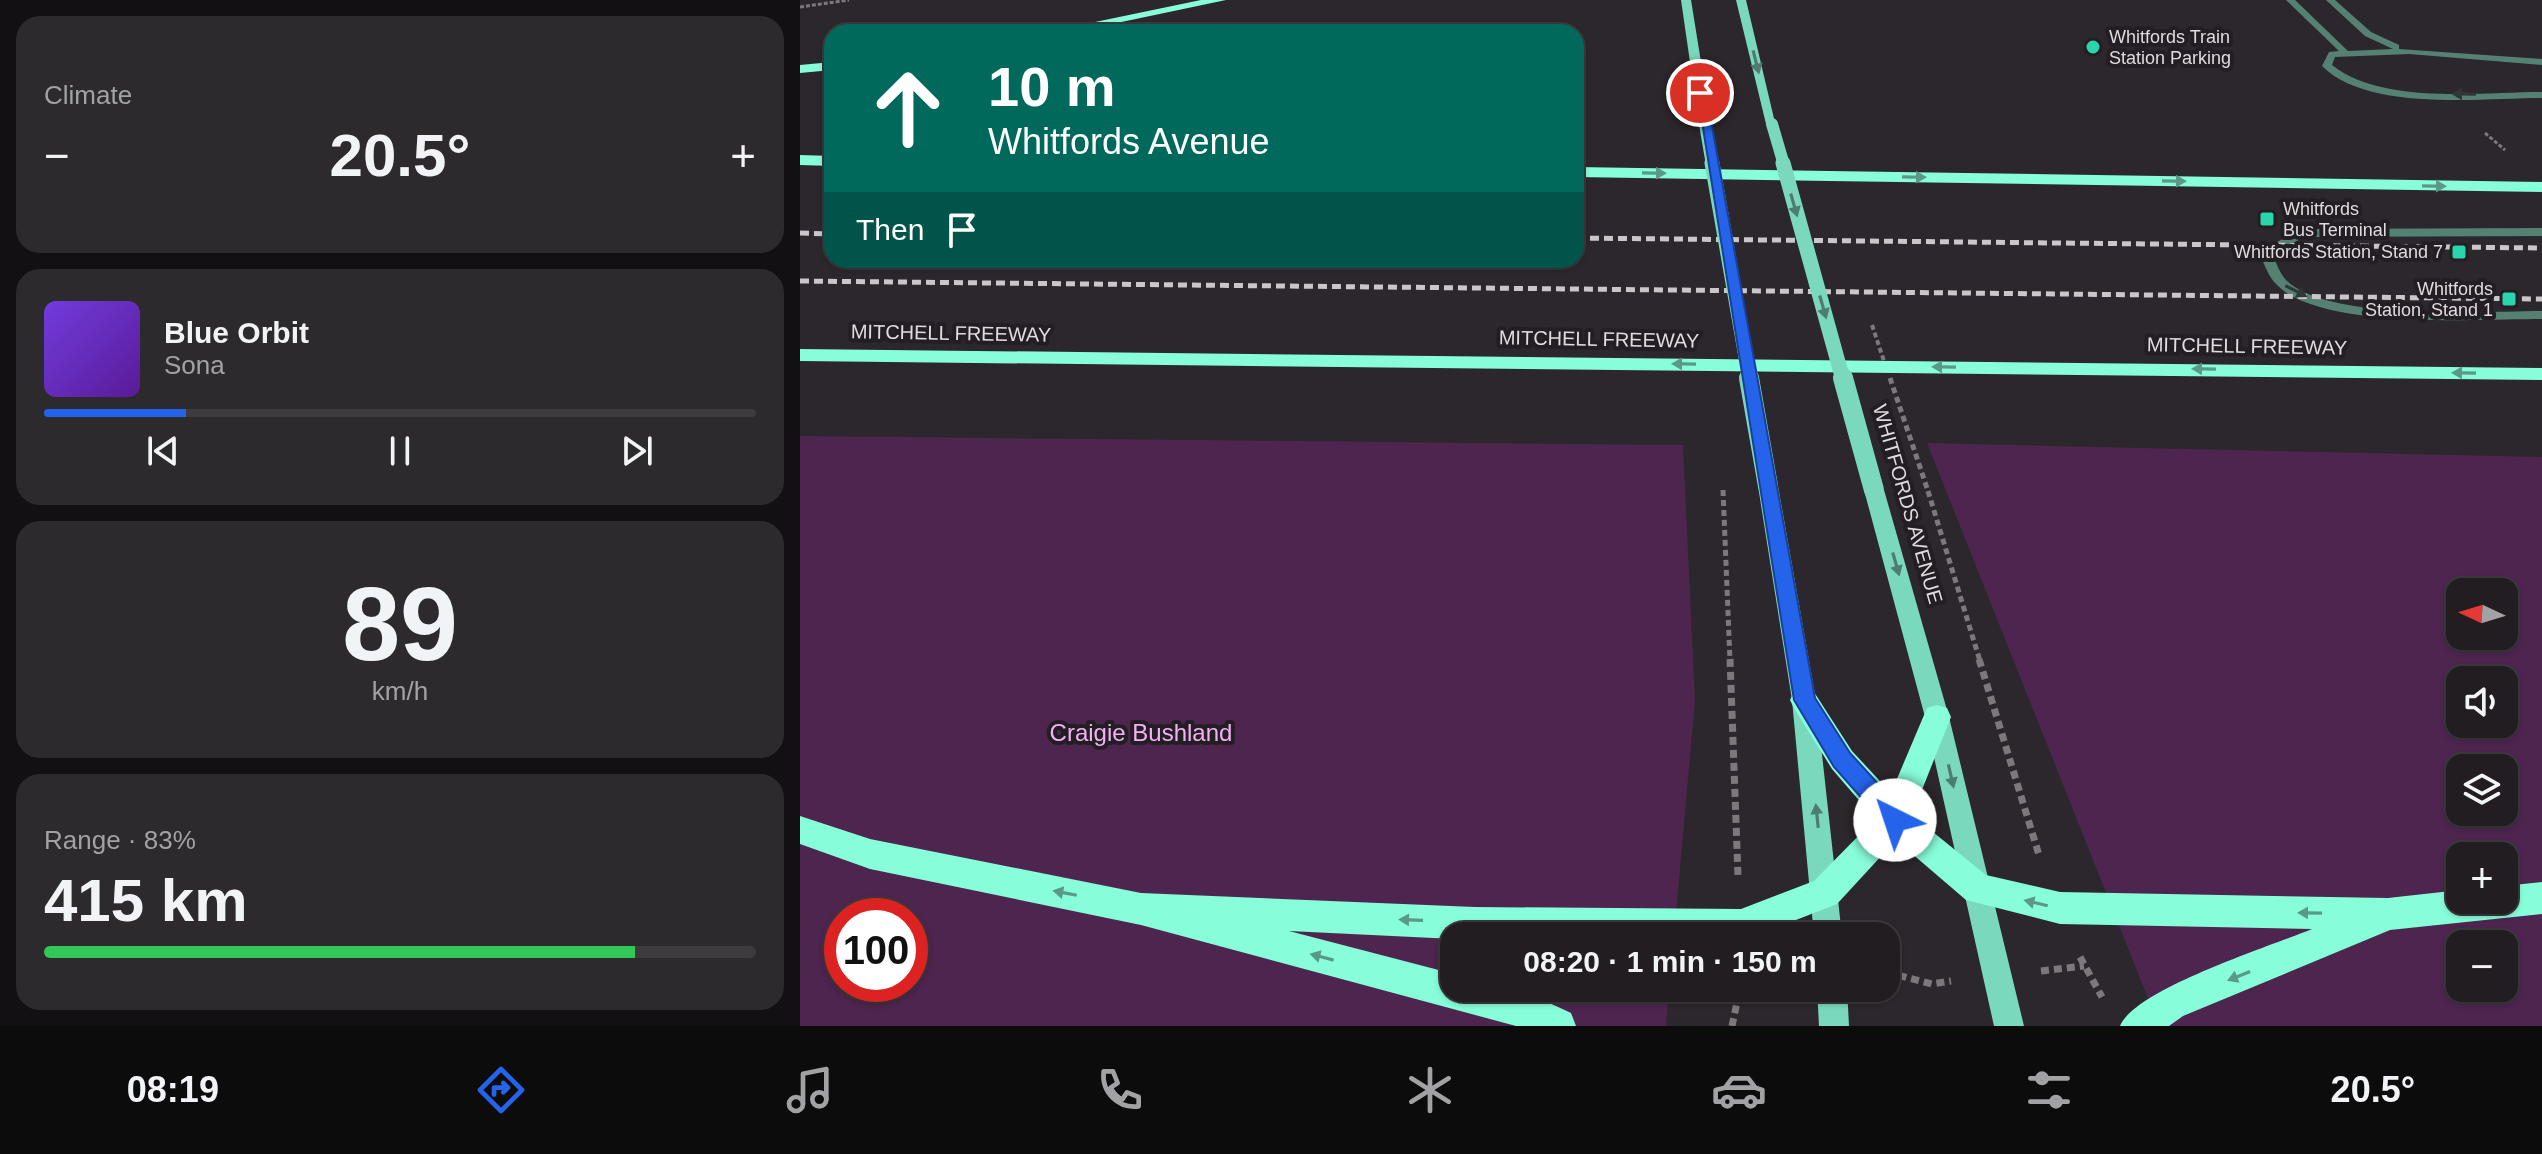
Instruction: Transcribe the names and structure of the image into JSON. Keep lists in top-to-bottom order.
{
  "streets": {
    "highway": ["MITCHELL FREEWAY"],
    "main road": ["WHITFORDS AVENUE"]
  },
  "parks": ["Craigie Bushland"],
  "places": {
    "other": ["Whitfords Train Station Parking"],
    "transit": ["Whitfords Bus Terminal", "Whitfords Station, Stand 7", "Whitfords Station, Stand 1"]
  },
  "north": "left",
  "page": {
    "tile": [
      "Climate",
      ["89", "km/h"],
      ["Range · 83%", "415 km"]
    ],
    "turn": ["10 m", "Whitfords Avenue"],
    "heat": ["−", "20.5°", "+"],
    "then": "Then",
    "song": ["Blue Orbit", "Sona"],
    "map_buttons": ["+", "−"],
    "limit": "100",
    "trip": "08:20 · 1 min · 150 m",
    "tabs": ["08:19", "20.5°"]
  }
}
